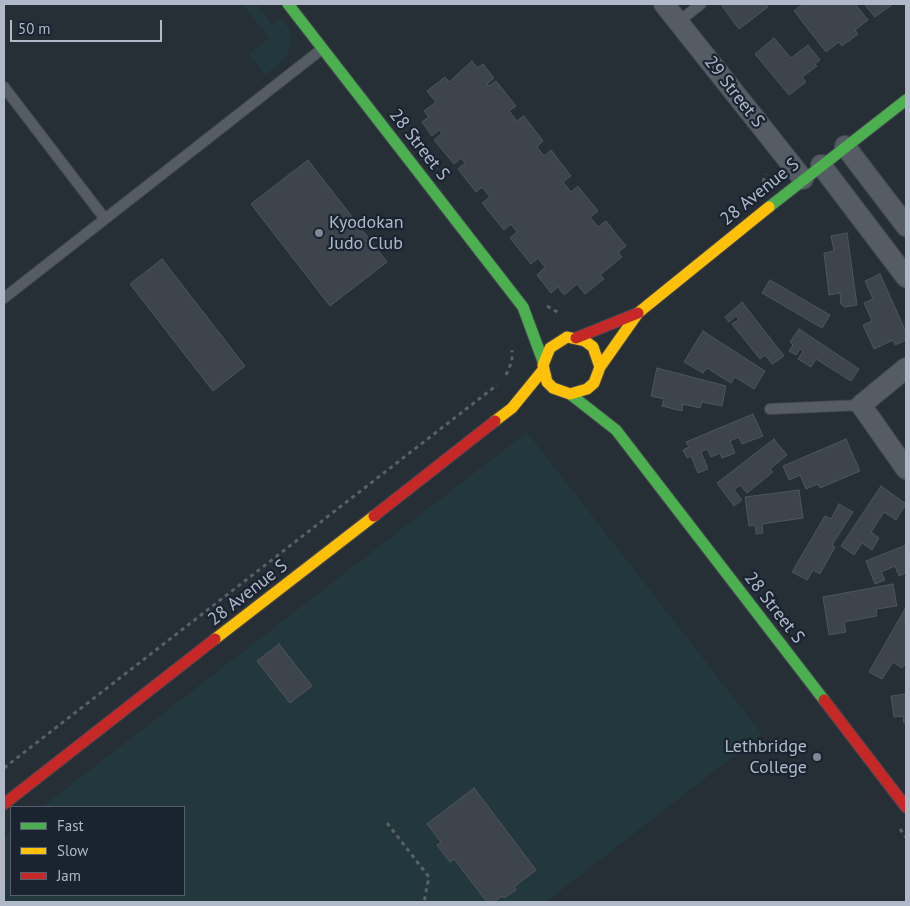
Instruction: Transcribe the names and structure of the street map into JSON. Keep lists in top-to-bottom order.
{
  "streets": {
    "street": ["29 Street S", "28 Street S", "28 Avenue S"]
  },
  "crossings": [
    ["29 Street S", "28 Avenue S"]
  ],
  "places": ["Kyodokan Judo Club", "Lethbridge College"],
  "legend": ["Fast", "Slow", "Jam"],
  "scale_bar": "50 m"
}
